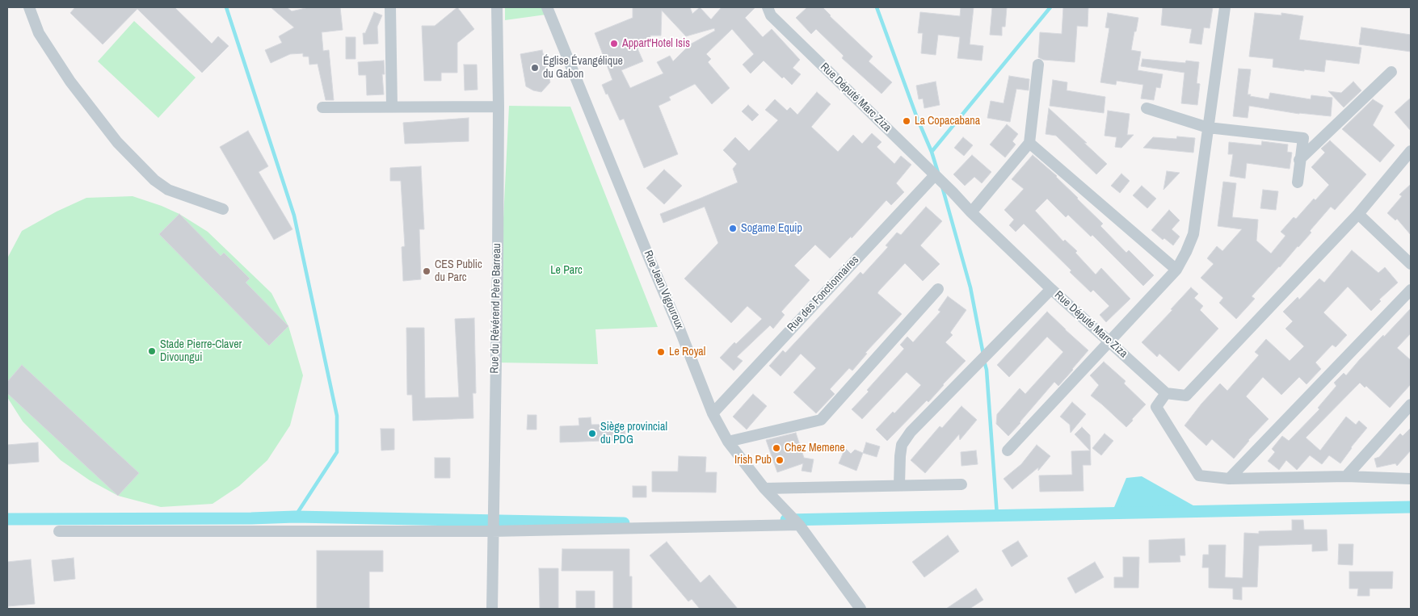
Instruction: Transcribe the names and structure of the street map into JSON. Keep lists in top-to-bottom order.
{
  "streets": {
    "street": [
      "Rue Député Marc Ziza",
      "Rue Jean Vigouroux",
      "Rue des Fonctionnaires",
      "Rue du Révérend Père Barreau"
    ]
  },
  "crossings": [
    ["Rue Député Marc Ziza", "Rue des Fonctionnaires"],
    ["Rue Jean Vigouroux", "Rue des Fonctionnaires"]
  ],
  "parks": ["Le Parc"],
  "places": [
    "Appart'Hotel Isis",
    "Église Évangélique du Gabon",
    "La Copacabana",
    "Sogame Equip",
    "CES Public du Parc",
    "Stade Pierre-Claver Divoungui",
    "Le Royal",
    "Siège provincial du PDG",
    "Chez Memene",
    "Irish Pub"
  ]
}
